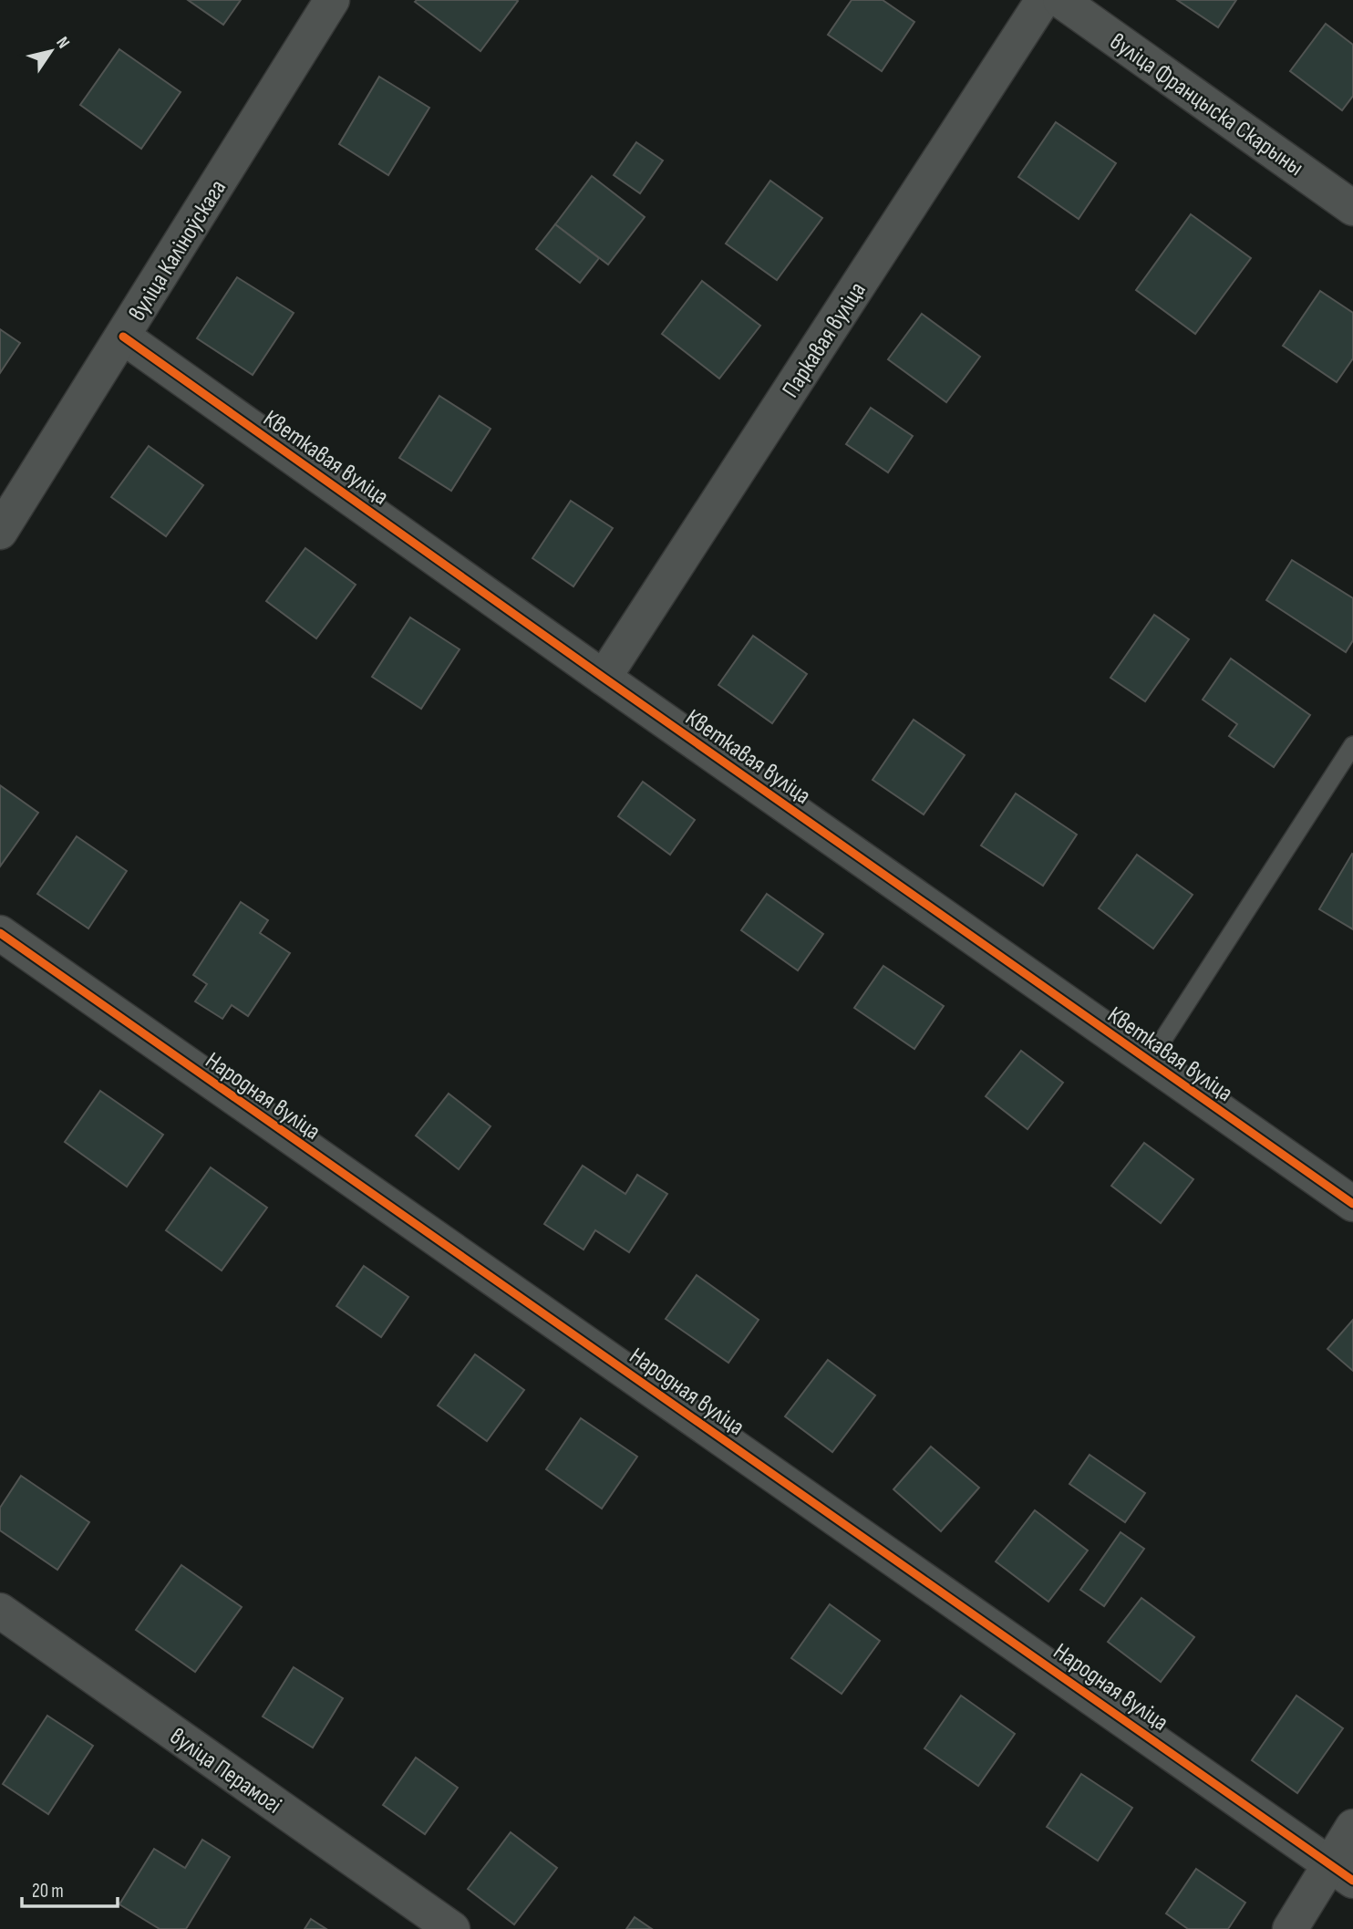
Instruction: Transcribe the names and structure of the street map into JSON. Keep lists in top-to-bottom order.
{
  "streets": {
    "street": [
      "вуліца Францыска Скарыны",
      "вуліца Каліноўскага",
      "Паркавая вуліца",
      "Кветкавая вуліца",
      "Народная вуліца",
      "вуліца Перамогі"
    ]
  },
  "crossings": [
    ["вуліца Каліноўскага", "Кветкавая вуліца"],
    ["Паркавая вуліца", "Кветкавая вуліца"]
  ],
  "scale_bar": "20 m",
  "north": "top right"
}
